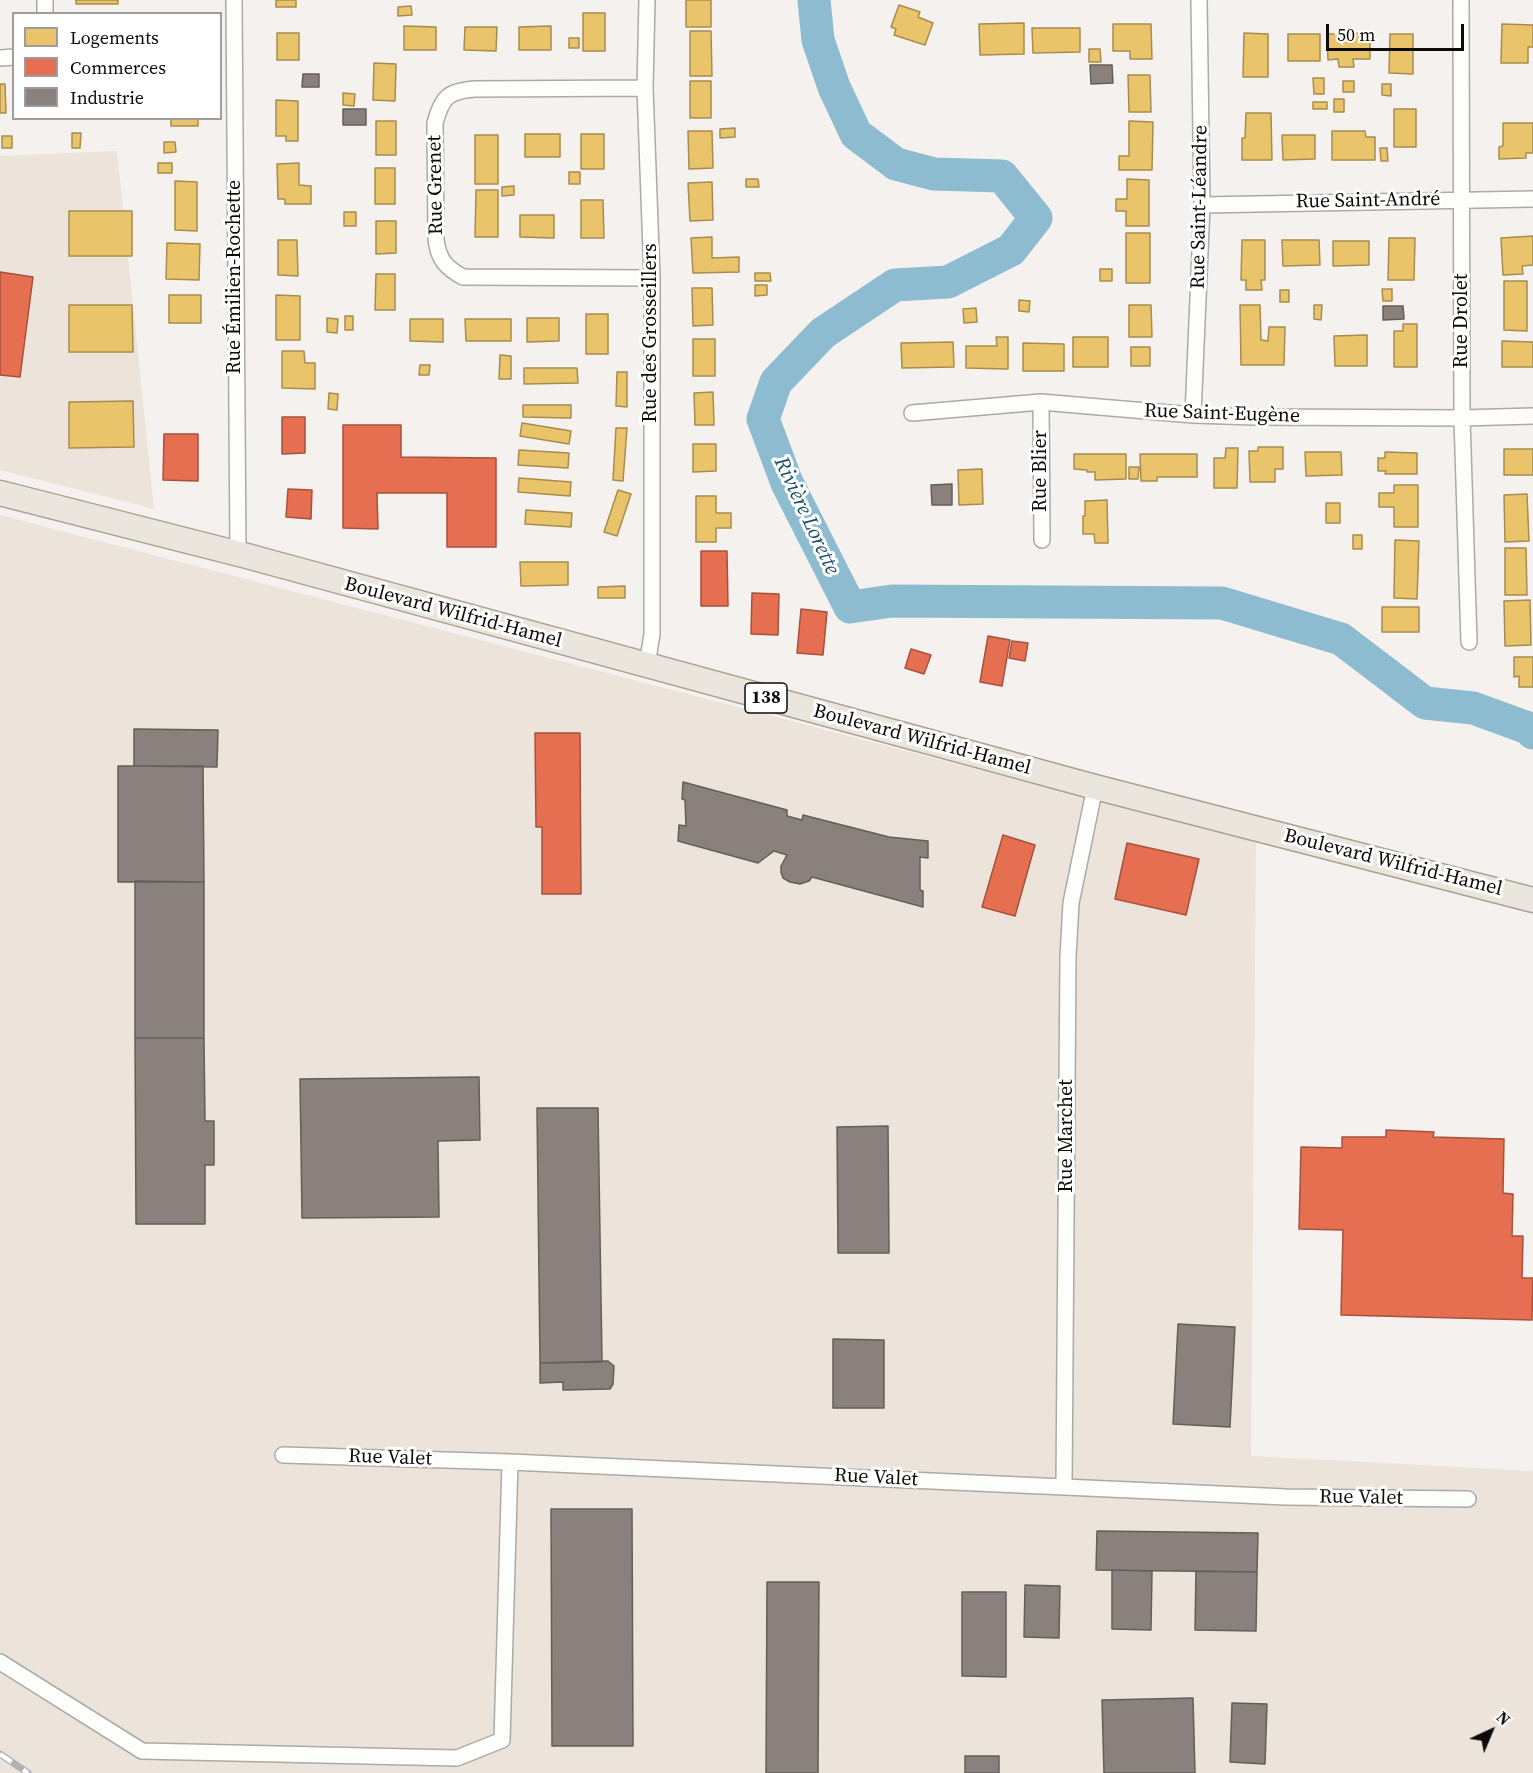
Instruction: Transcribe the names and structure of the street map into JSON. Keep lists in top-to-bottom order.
{
  "streets": {
    "main road": ["Boulevard Wilfrid-Hamel", "138"],
    "street": [
      "Rue Grenet",
      "Rue Saint-André",
      "Rue Saint-Léandre",
      "Rue Émilien-Rochette",
      "Rue Drolet",
      "Rue des Grosseillers",
      "Rue Saint-Eugène",
      "Rue Blier",
      "Rue Marchet",
      "Rue Valet"
    ]
  },
  "crossings": [
    ["Rue Grenet", "Rue des Grosseillers"],
    ["Rue Saint-André", "Rue Saint-Léandre"],
    ["Rue Saint-André", "Rue Drolet"],
    ["Rue Saint-Léandre", "Rue Saint-Eugène"],
    ["Rue Émilien-Rochette", "Boulevard Wilfrid-Hamel"],
    ["Rue Drolet", "Rue Saint-Eugène"],
    ["Rue des Grosseillers", "Boulevard Wilfrid-Hamel"],
    ["Rue Saint-Eugène", "Rue Blier"],
    ["Boulevard Wilfrid-Hamel", "Rue Marchet"],
    ["Rue Marchet", "Rue Valet"]
  ],
  "water": ["Rivière Lorette"],
  "legend": ["Logements", "Commerces", "Industrie"],
  "scale_bar": "50 m",
  "north": "top right"
}
